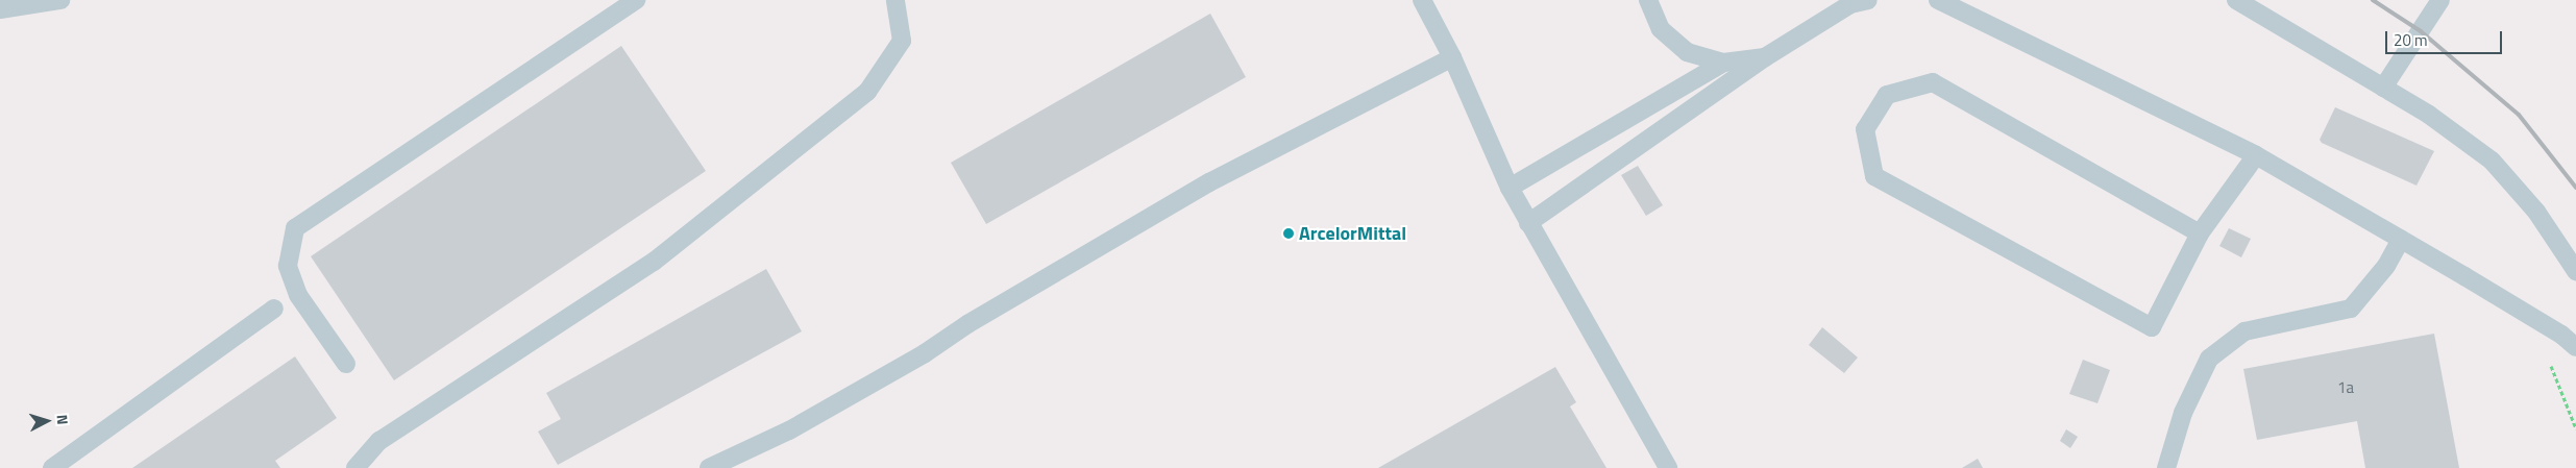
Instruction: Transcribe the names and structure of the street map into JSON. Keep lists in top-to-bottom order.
{
  "places": ["ArcelorMittal"],
  "house_numbers": ["1a"],
  "scale_bar": "20 m",
  "north": "right"
}
